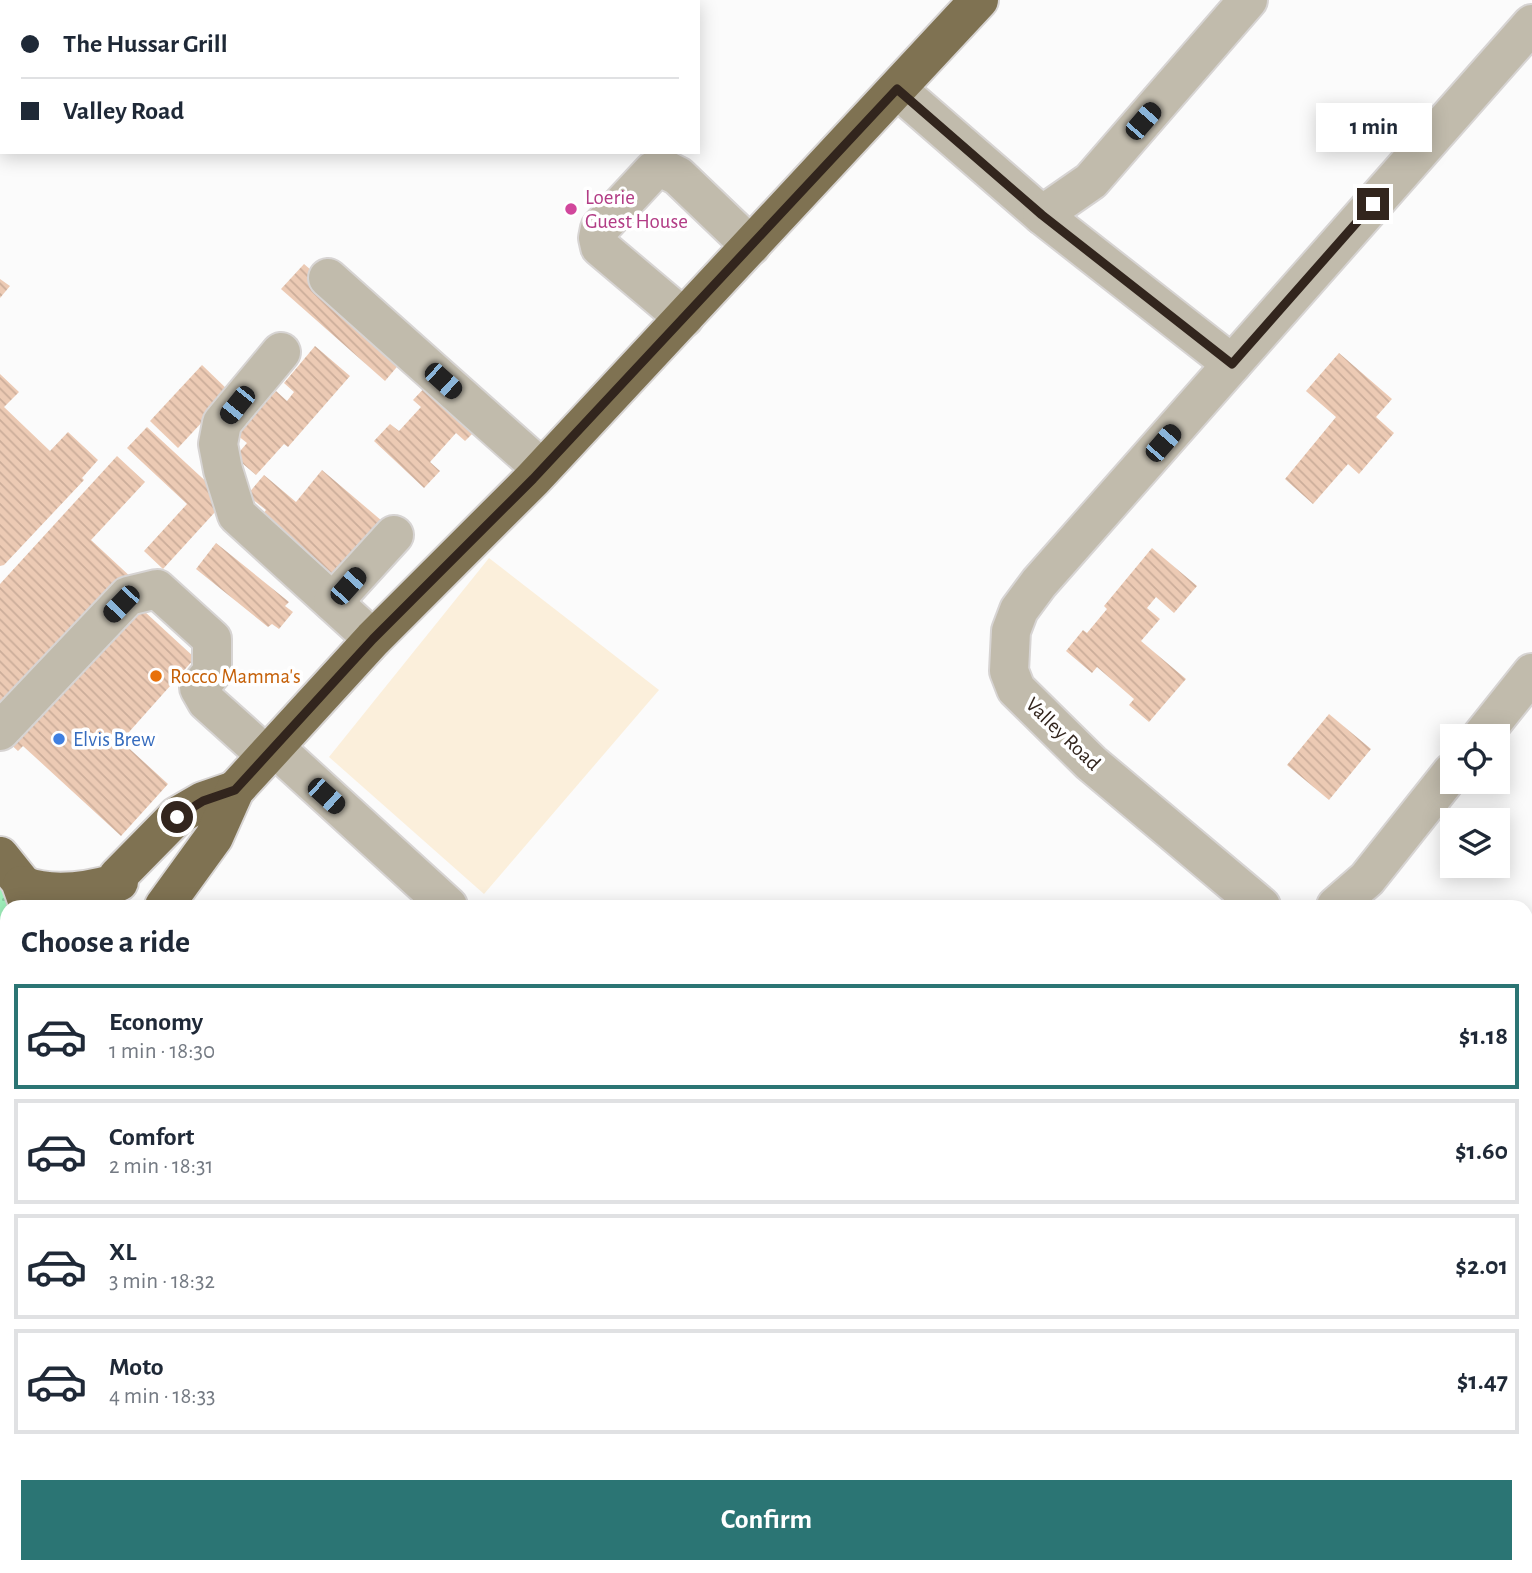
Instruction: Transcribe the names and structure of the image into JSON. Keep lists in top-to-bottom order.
{
  "streets": {
    "street": ["Valley Road"]
  },
  "places": ["Loerie Guest House", "Rocco Mamma's", "Elvis Brew"],
  "page": {
    "banner": ["The Hussar Grill", "Valley Road"],
    "bubble": "1 min",
    "heading": "Choose a ride",
    "list": [
      {
        "name": "Economy",
        "note": "1 min · 18:30",
        "value": "$1.18"
      },
      {
        "name": "Comfort",
        "note": "2 min · 18:31",
        "value": "$1.60"
      },
      {
        "name": "XL",
        "note": "3 min · 18:32",
        "value": "$2.01"
      },
      {
        "name": "Moto",
        "note": "4 min · 18:33",
        "value": "$1.47"
      }
    ],
    "buttons": "Confirm"
  }
}
